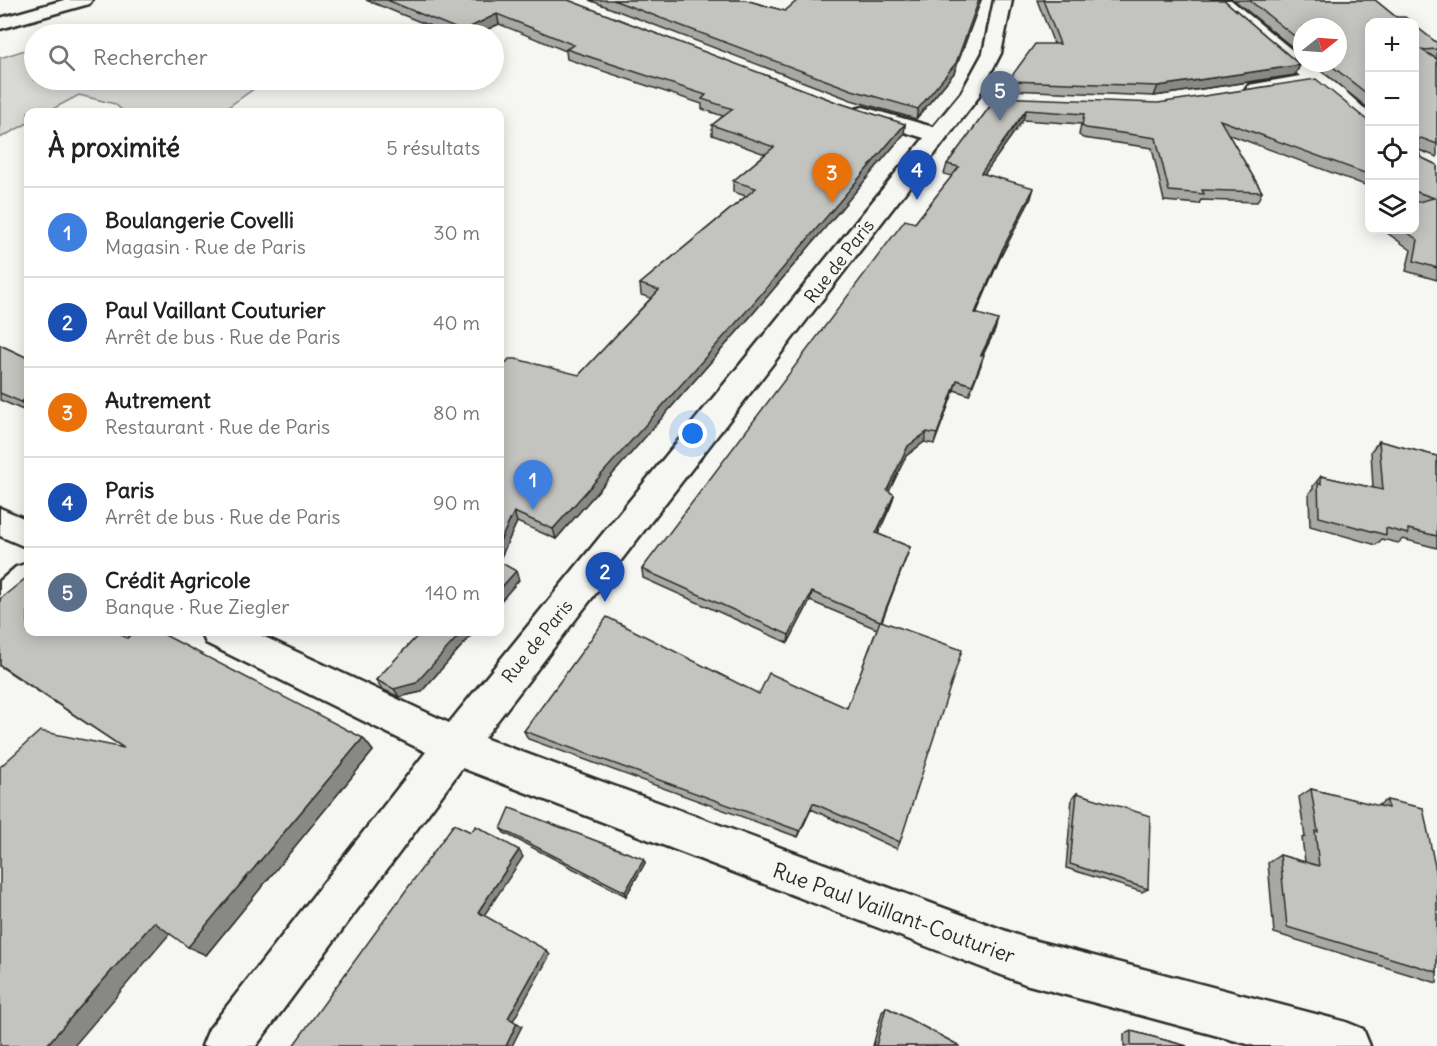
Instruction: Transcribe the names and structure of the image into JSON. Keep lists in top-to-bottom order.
{
  "streets": {
    "street": ["Rue de Paris", "Rue Paul Vaillant-Couturier"]
  },
  "crossings": [
    ["Rue de Paris", "Rue Paul Vaillant-Couturier"]
  ],
  "north": "right",
  "page": {
    "map_buttons": ["+", "−"],
    "search": "Rechercher",
    "pins": [
      "5",
      "4",
      "3",
      "1",
      "2"
    ],
    "heading": ["À proximité", "5 résultats"],
    "list": [
      {
        "mark": "1",
        "name": "Boulangerie Covelli",
        "note": "Magasin · Rue de Paris",
        "value": "30 m"
      },
      {
        "mark": "2",
        "name": "Paul Vaillant Couturier",
        "note": "Arrêt de bus · Rue de Paris",
        "value": "40 m"
      },
      {
        "mark": "3",
        "name": "Autrement",
        "note": "Restaurant · Rue de Paris",
        "value": "80 m"
      },
      {
        "mark": "4",
        "name": "Paris",
        "note": "Arrêt de bus · Rue de Paris",
        "value": "90 m"
      },
      {
        "mark": "5",
        "name": "Crédit Agricole",
        "note": "Banque · Rue Ziegler",
        "value": "140 m"
      }
    ]
  }
}
